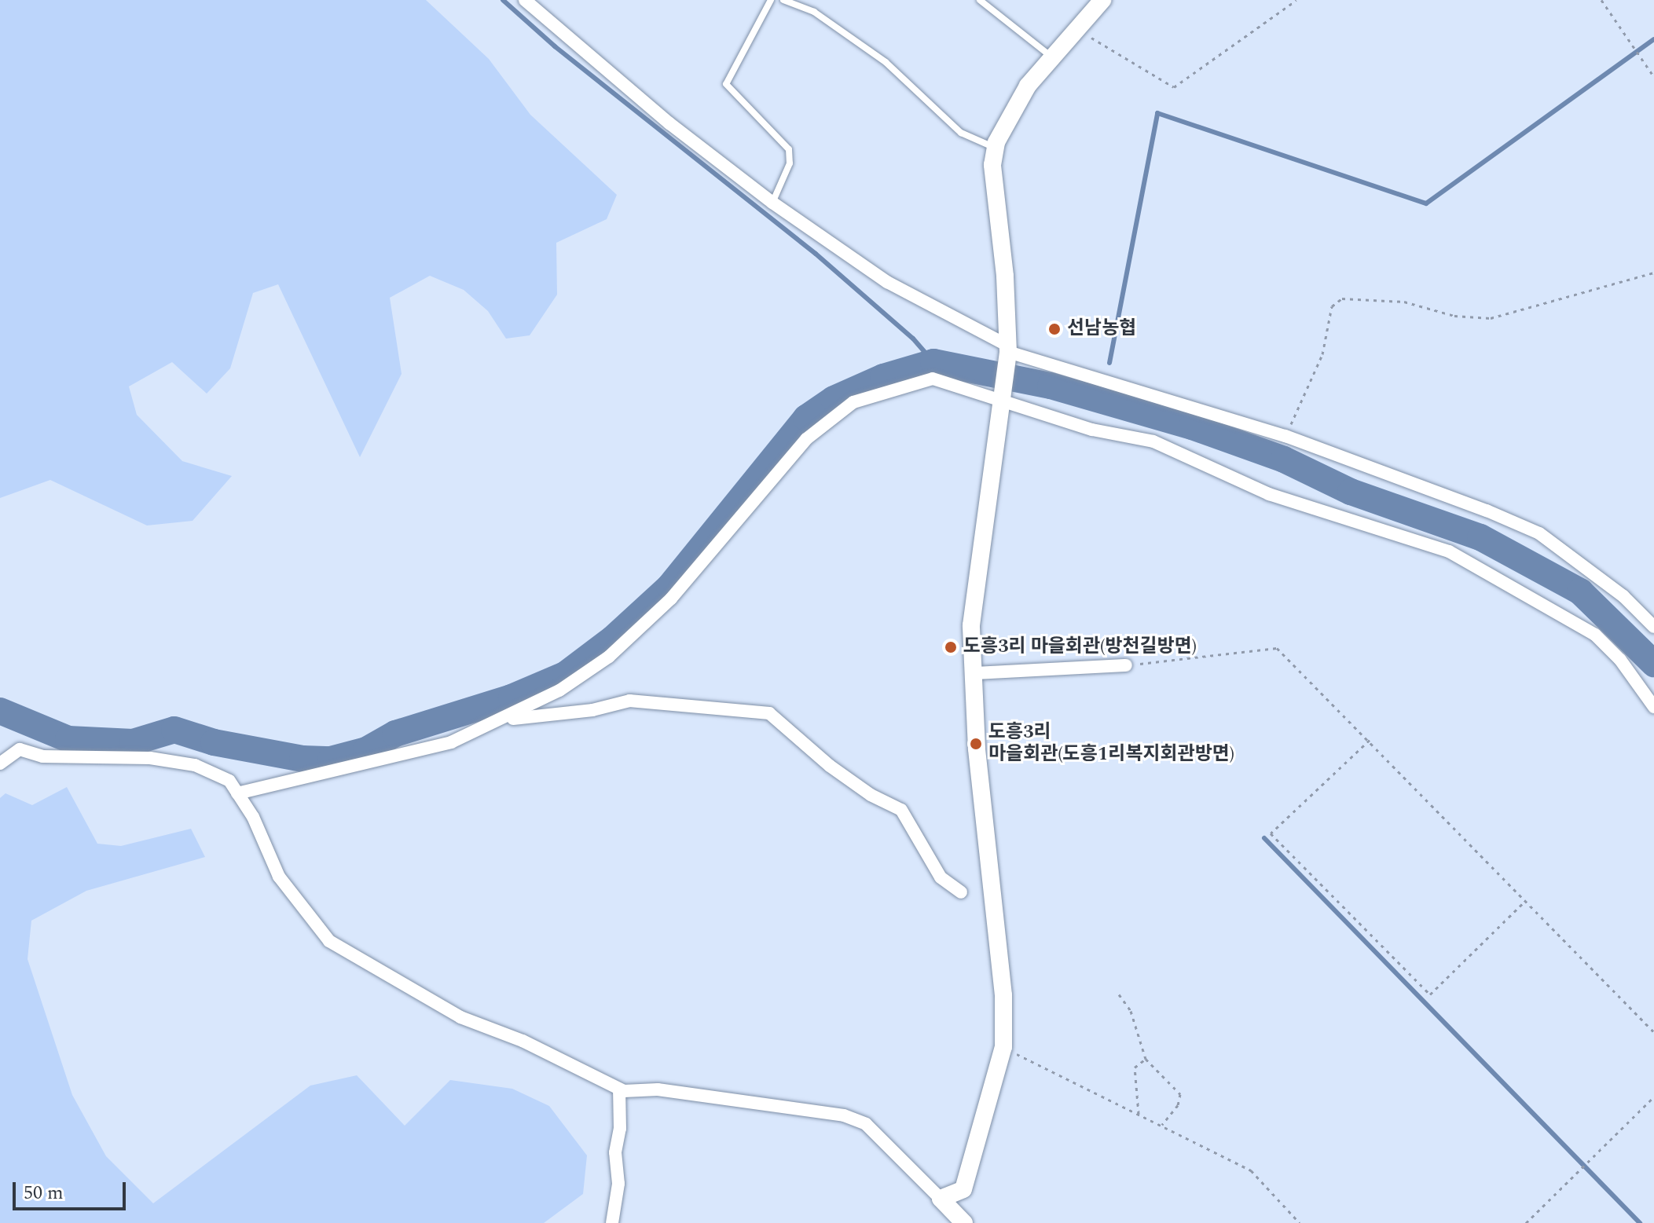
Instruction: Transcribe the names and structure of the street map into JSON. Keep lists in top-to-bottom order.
{
  "places": ["선남농협", "도흥3리 마을회관(방천길방면)", "도흥3리 마을회관(도흥1리복지회관방면)"],
  "scale_bar": "50 m"
}
